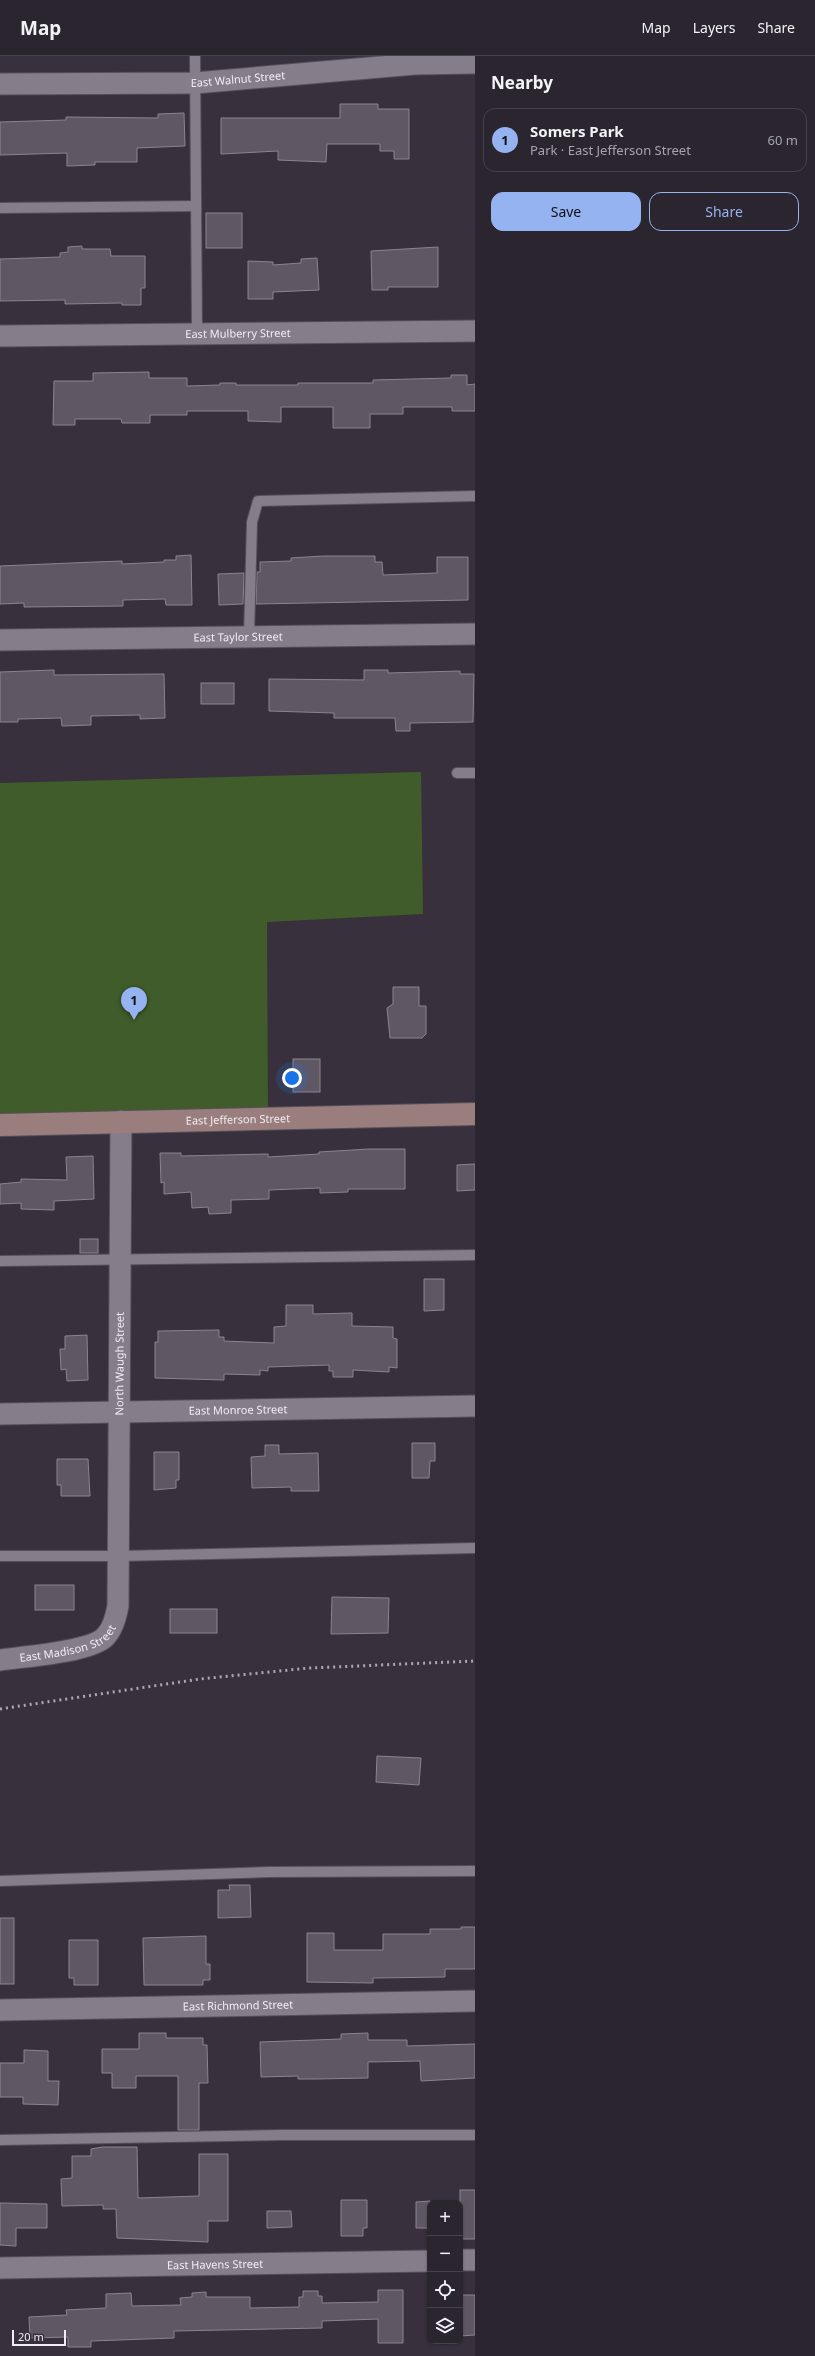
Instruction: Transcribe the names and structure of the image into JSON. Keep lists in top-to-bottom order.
{
  "streets": {
    "street": [
      "East Walnut Street",
      "East Mulberry Street",
      "East Taylor Street",
      "East Jefferson Street",
      "North Waugh Street",
      "East Monroe Street",
      "East Madison Street",
      "East Richmond Street",
      "East Havens Street"
    ]
  },
  "crossings": [
    ["East Jefferson Street", "North Waugh Street"],
    ["North Waugh Street", "East Monroe Street"],
    ["North Waugh Street", "East Madison Street"]
  ],
  "scale_bar": "20 m",
  "page": {
    "header": "Map",
    "nav": ["Map", "Layers", "Share"],
    "heading": "Nearby",
    "list": [
      {
        "mark": "1",
        "name": "Somers Park",
        "note": "Park · East Jefferson Street",
        "value": "60 m"
      }
    ],
    "buttons": ["Save", "Share"],
    "pins": "1",
    "map_buttons": ["+", "−"],
    "scale": "20 m"
  }
}
